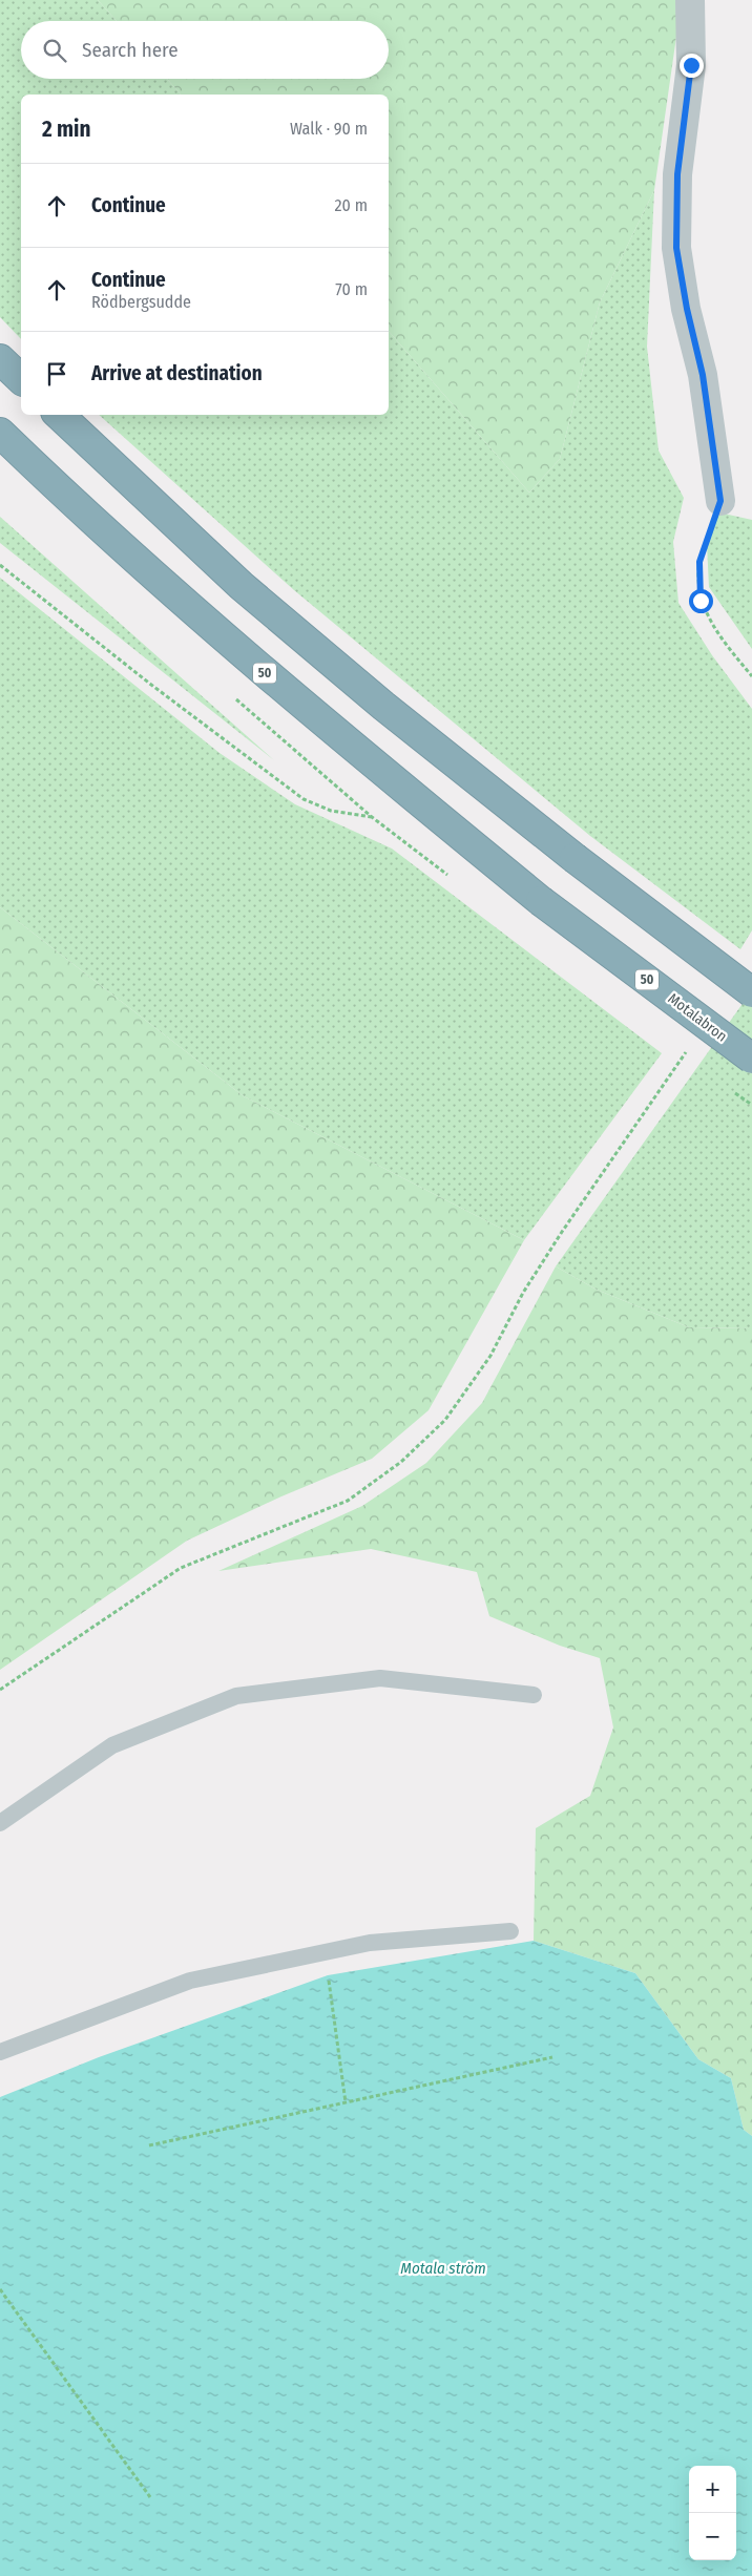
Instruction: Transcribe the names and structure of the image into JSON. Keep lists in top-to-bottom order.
{
  "streets": {
    "highway": ["50", "Motalabron"]
  },
  "water": ["Motala ström"],
  "page": {
    "search": "Search here",
    "heading": ["2 min", "Walk · 90 m"],
    "list": [
      ["Continue", "20 m"],
      ["Continue", "Rödbergsudde", "70 m"],
      "Arrive at destination"
    ],
    "map_buttons": ["+", "−"]
  }
}
